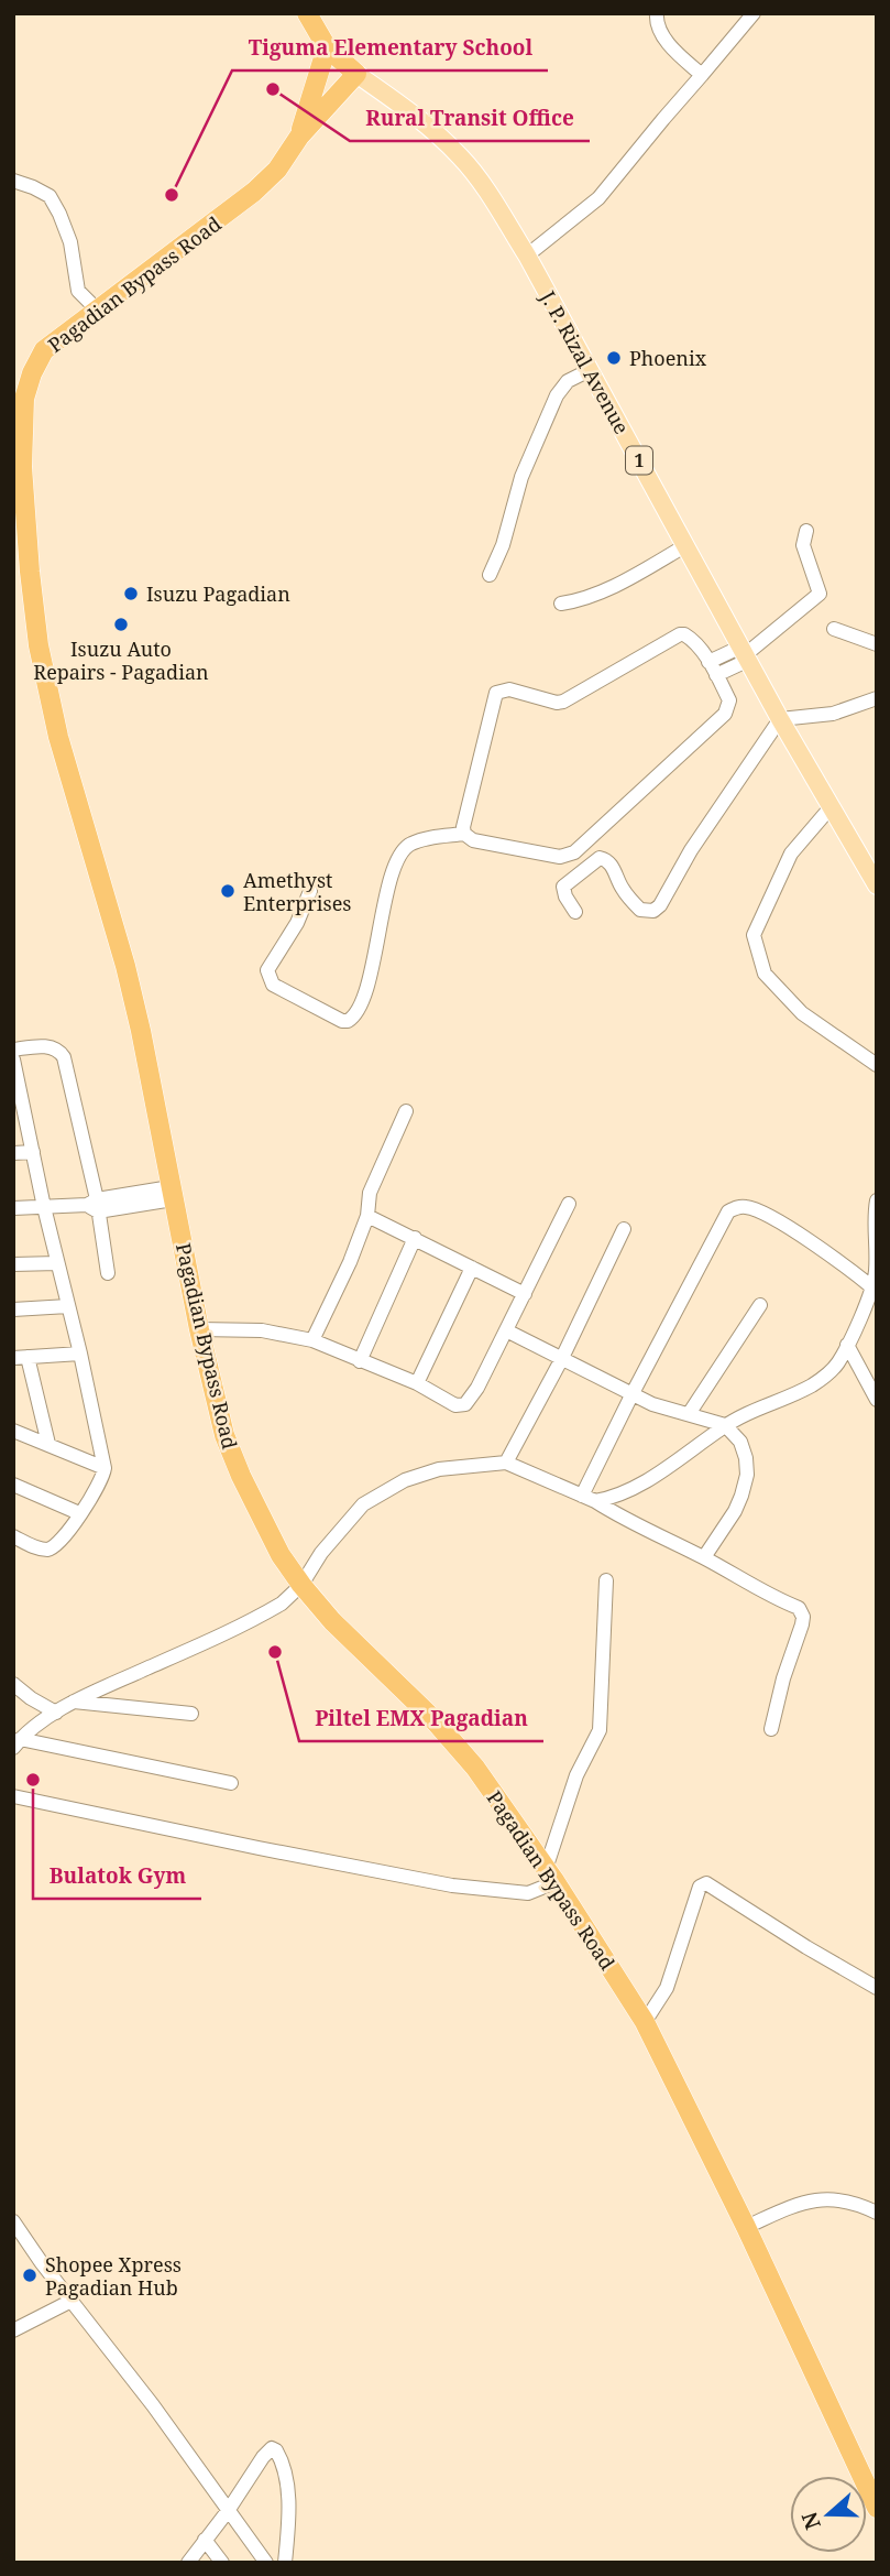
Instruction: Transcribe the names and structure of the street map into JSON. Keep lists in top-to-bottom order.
{
  "streets": {
    "highway": ["Pagadian Bypass Road", "J. P. Rizal Avenue", "1"]
  },
  "crossings": [
    ["Pagadian Bypass Road", "J. P. Rizal Avenue"],
    ["Pagadian Bypass Road", "1"],
    ["J. P. Rizal Avenue", "1"]
  ],
  "places": [
    "Rural Transit Office",
    "Tiguma Elementary School",
    "Phoenix",
    "Isuzu Pagadian",
    "Isuzu Auto Repairs - Pagadian",
    "Amethyst Enterprises",
    "Piltel EMX Pagadian",
    "Bulatok Gym",
    "Shopee Xpress Pagadian Hub"
  ],
  "north": "left"
}
